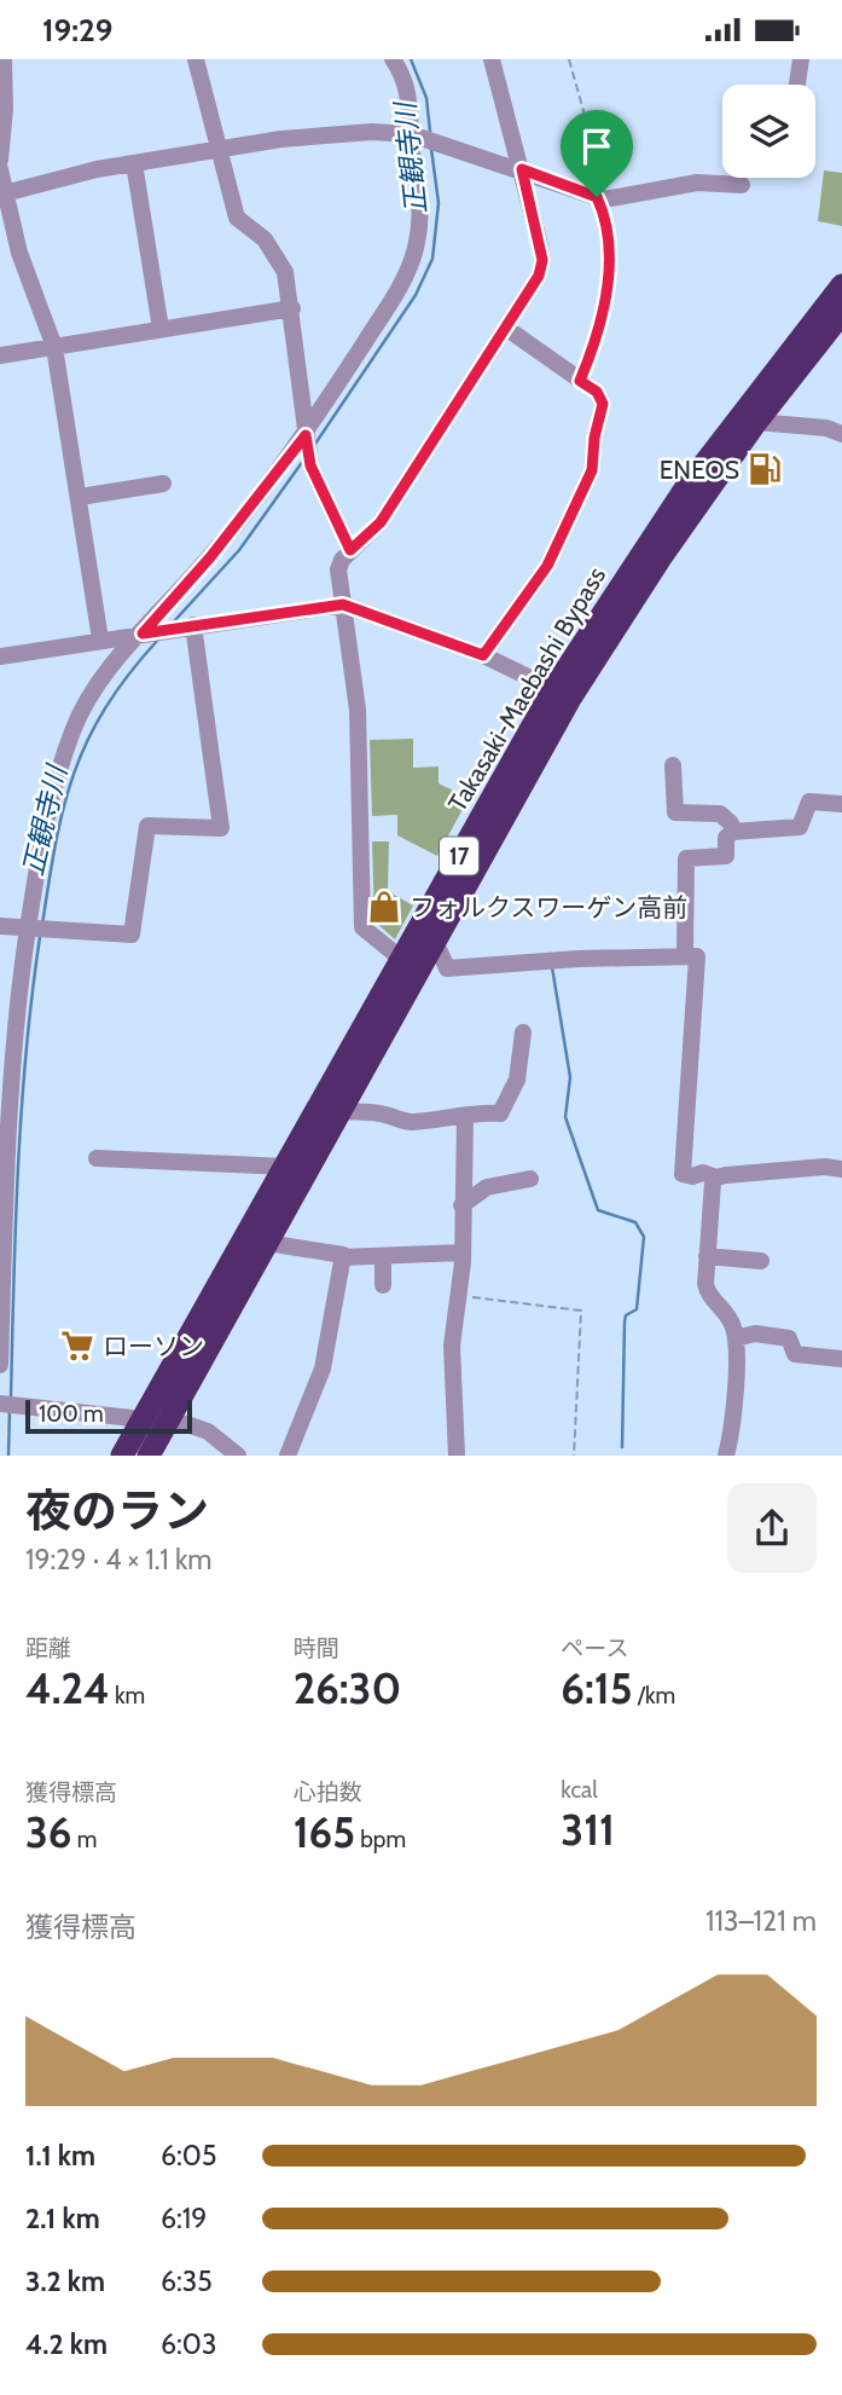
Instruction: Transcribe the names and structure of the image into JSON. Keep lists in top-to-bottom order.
{
  "streets": {
    "highway": ["Takasaki-Maebashi Bypass", "17"]
  },
  "water": ["正観寺川"],
  "places": {
    "fuel station": ["ENEOS"],
    "shop": ["フォルクスワーゲン高前"],
    "supermarket": ["ローソン"]
  },
  "scale_bar": "100 m",
  "page": {
    "status": "19:29",
    "scale": "100 m",
    "heading": ["夜のラン", "19:29 · 4 × 1.1 km"],
    "stats": [
      ["距離", "4.24 km"],
      ["時間", "26:30"],
      ["ペース", "6:15 /km"],
      ["獲得標高", "36 m"],
      ["心拍数", "165 bpm"],
      ["kcal", "311"]
    ],
    "chart": ["獲得標高", "113–121 m"],
    "list": [
      {
        "name": "1.1 km",
        "note": "6:05"
      },
      {
        "name": "2.1 km",
        "note": "6:19"
      },
      {
        "name": "3.2 km",
        "note": "6:35"
      },
      {
        "name": "4.2 km",
        "note": "6:03"
      }
    ]
  }
}
